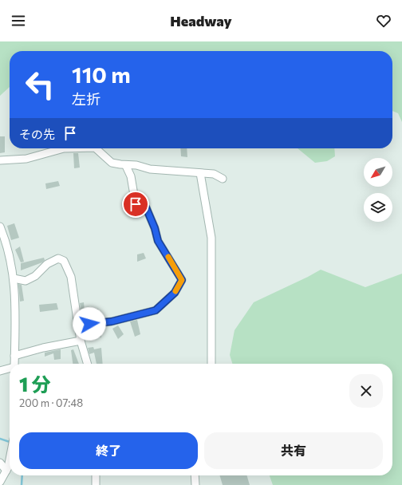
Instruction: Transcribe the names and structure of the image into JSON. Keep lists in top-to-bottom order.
{
  "north": "bottom left",
  "page": {
    "header": "Headway",
    "turn": ["110 m", "左折"],
    "then": "その先",
    "heading": ["1 分", "200 m · 07:48"],
    "buttons": ["終了", "共有"]
  }
}
